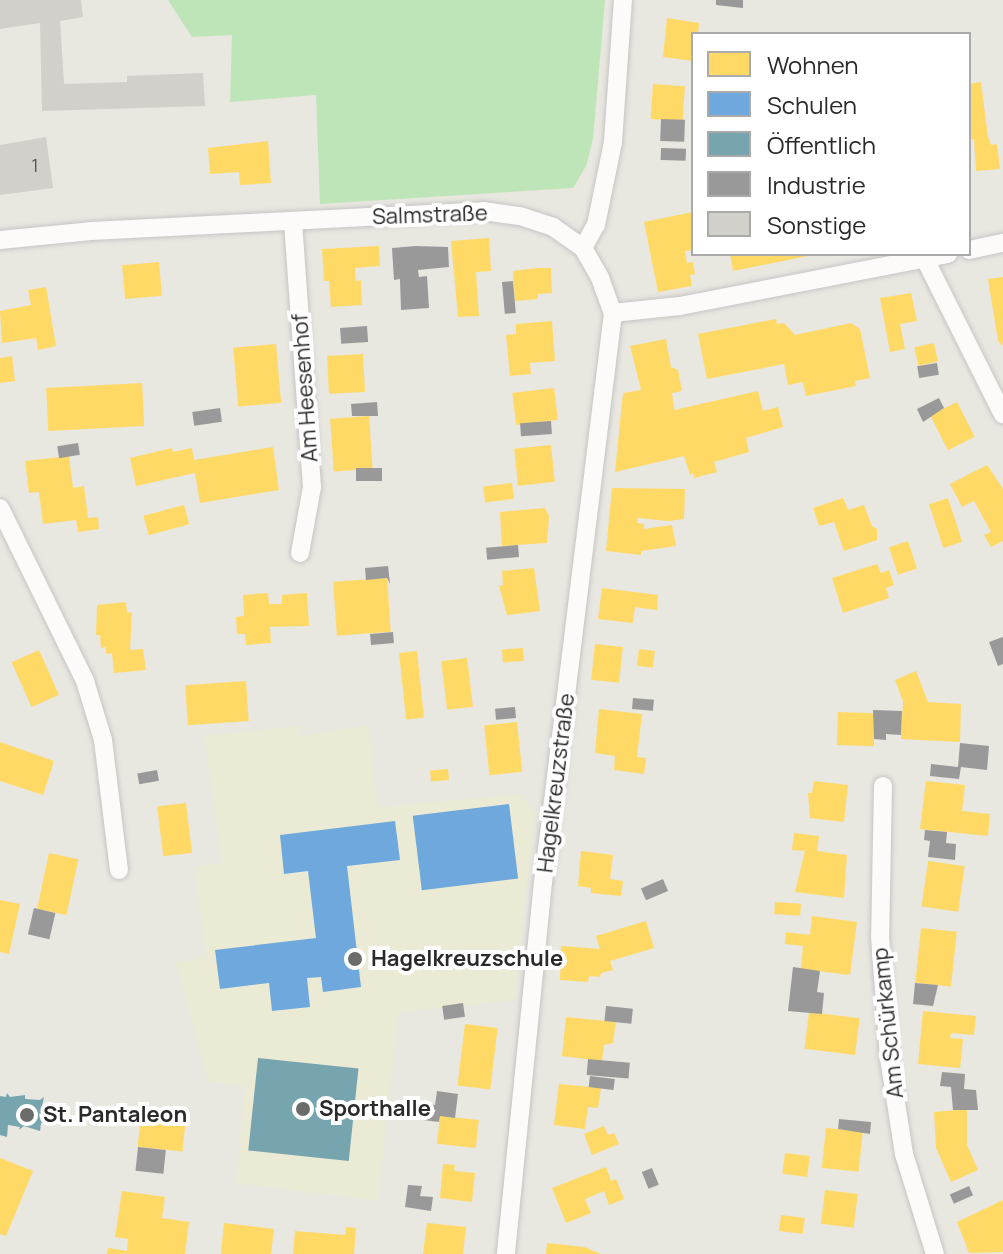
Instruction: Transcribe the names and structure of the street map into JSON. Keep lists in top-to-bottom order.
{
  "streets": {
    "street": [
      "Salmstraße",
      "Am Heesenhof",
      "Hagelkreuzstraße",
      "Am Schürkamp"
    ]
  },
  "crossings": [
    ["Salmstraße", "Am Heesenhof"],
    ["Salmstraße", "Hagelkreuzstraße"]
  ],
  "places": ["Hagelkreuzschule", "Sporthalle", "St. Pantaleon"],
  "house_numbers": ["1"],
  "legend": [
    "Wohnen",
    "Schulen",
    "Öffentlich",
    "Industrie",
    "Sonstige"
  ]
}
